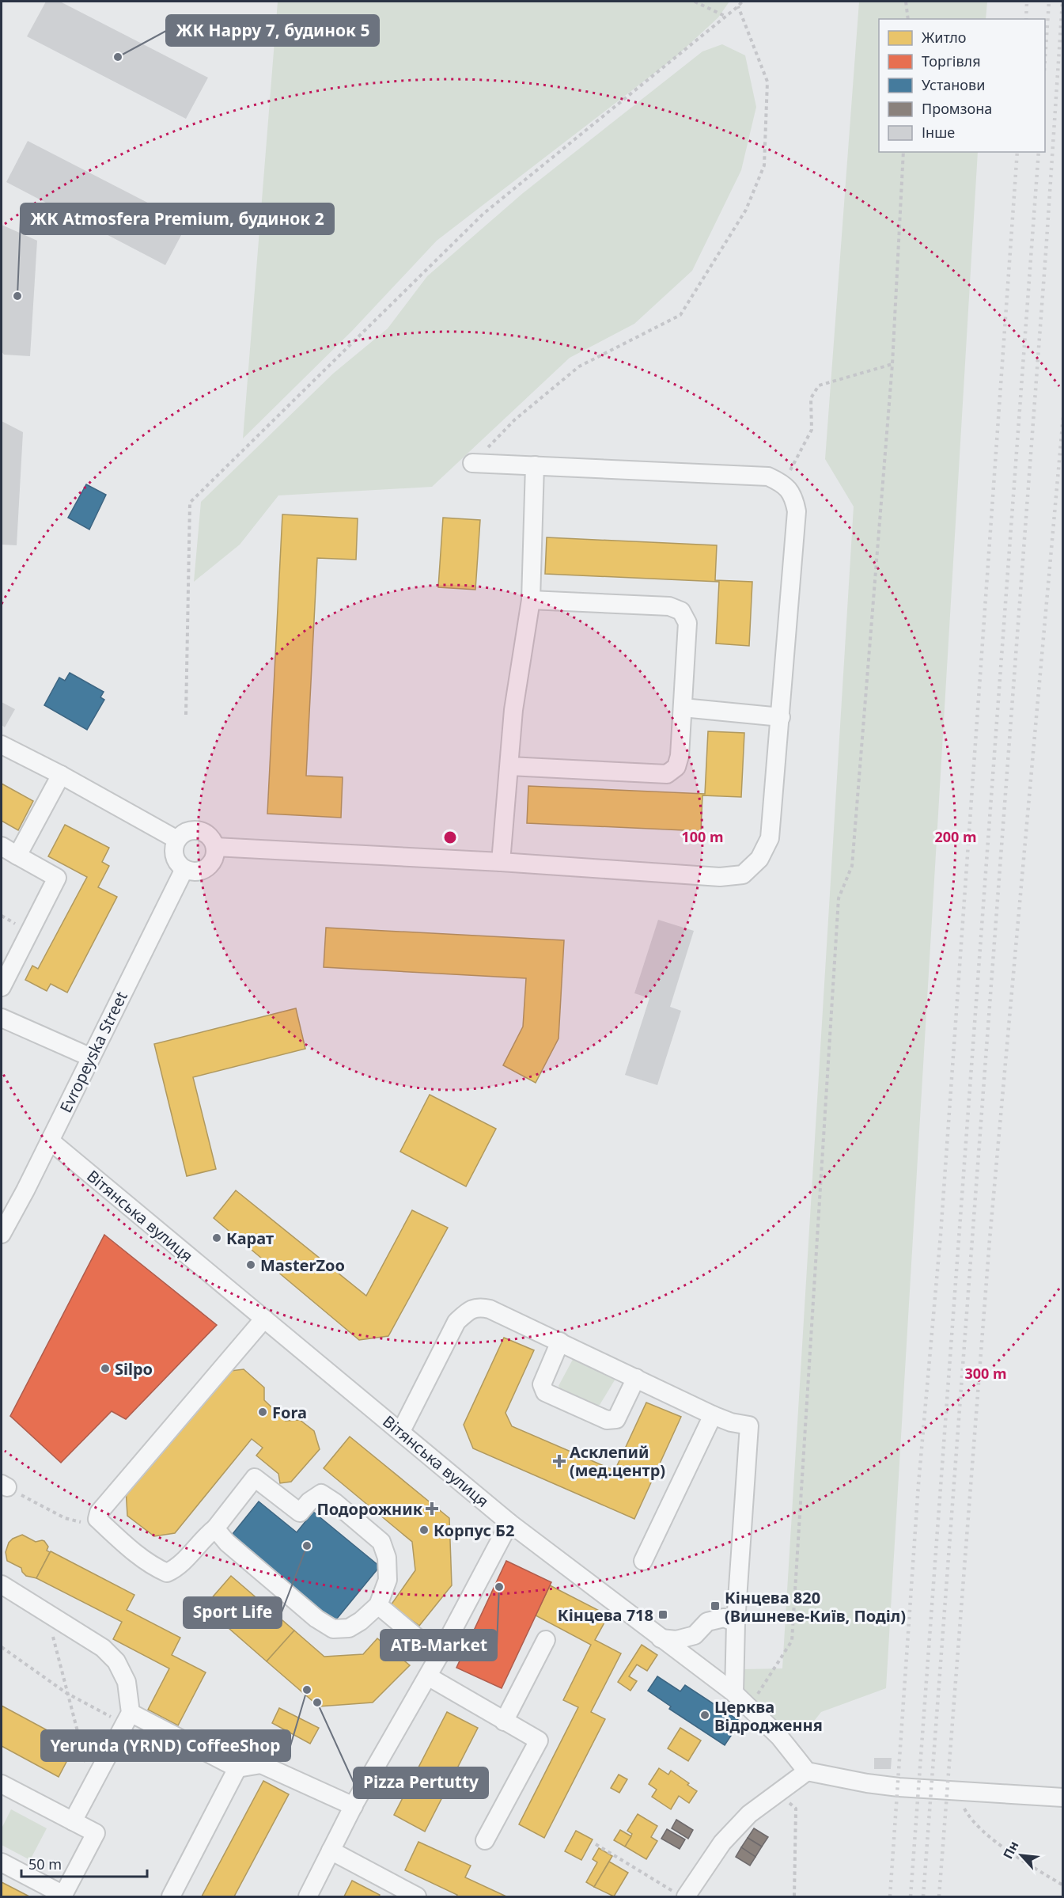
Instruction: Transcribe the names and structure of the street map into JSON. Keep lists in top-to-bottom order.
{
  "streets": {
    "street": ["Evropeyska Street", "Вітянська вулиця"]
  },
  "crossings": [
    ["Evropeyska Street", "Вітянська вулиця"]
  ],
  "places": {
    "other": [
      "ЖК Happy 7, будинок 5",
      "ЖК Atmosfera Premium, будинок 2",
      "Карат",
      "MasterZoo",
      "Silpo",
      "Fora",
      "Корпус Б2",
      "Sport Life",
      "ATB-Market",
      "Yerunda (YRND) CoffeeShop",
      "Pizza Pertutty",
      "Церква Відродження"
    ],
    "health": ["Асклепий (мед.центр)", "Подорожник"],
    "transit": ["Кінцева 820 (Вишневе-Київ, Поділ)", "Кінцева 718"]
  },
  "legend": [
    "Житло",
    "Торгівля",
    "Установи",
    "Промзона",
    "Інше"
  ],
  "scale_bar": "50 m",
  "north": "top left",
  "rings": ["100 m", "200 m", "300 m"]
}
